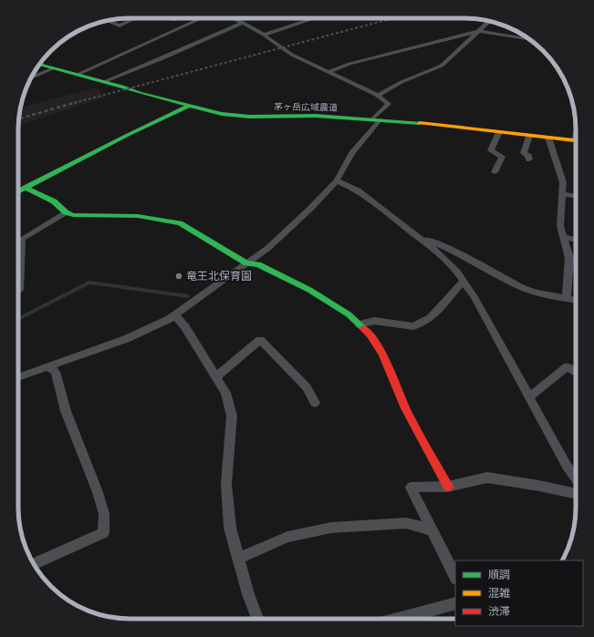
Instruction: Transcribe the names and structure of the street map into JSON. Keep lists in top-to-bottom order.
{
  "streets": {
    "street": ["茅ヶ岳広域農道"]
  },
  "places": ["竜王北保育園"],
  "legend": ["順調", "混雑", "渋滞"]
}
